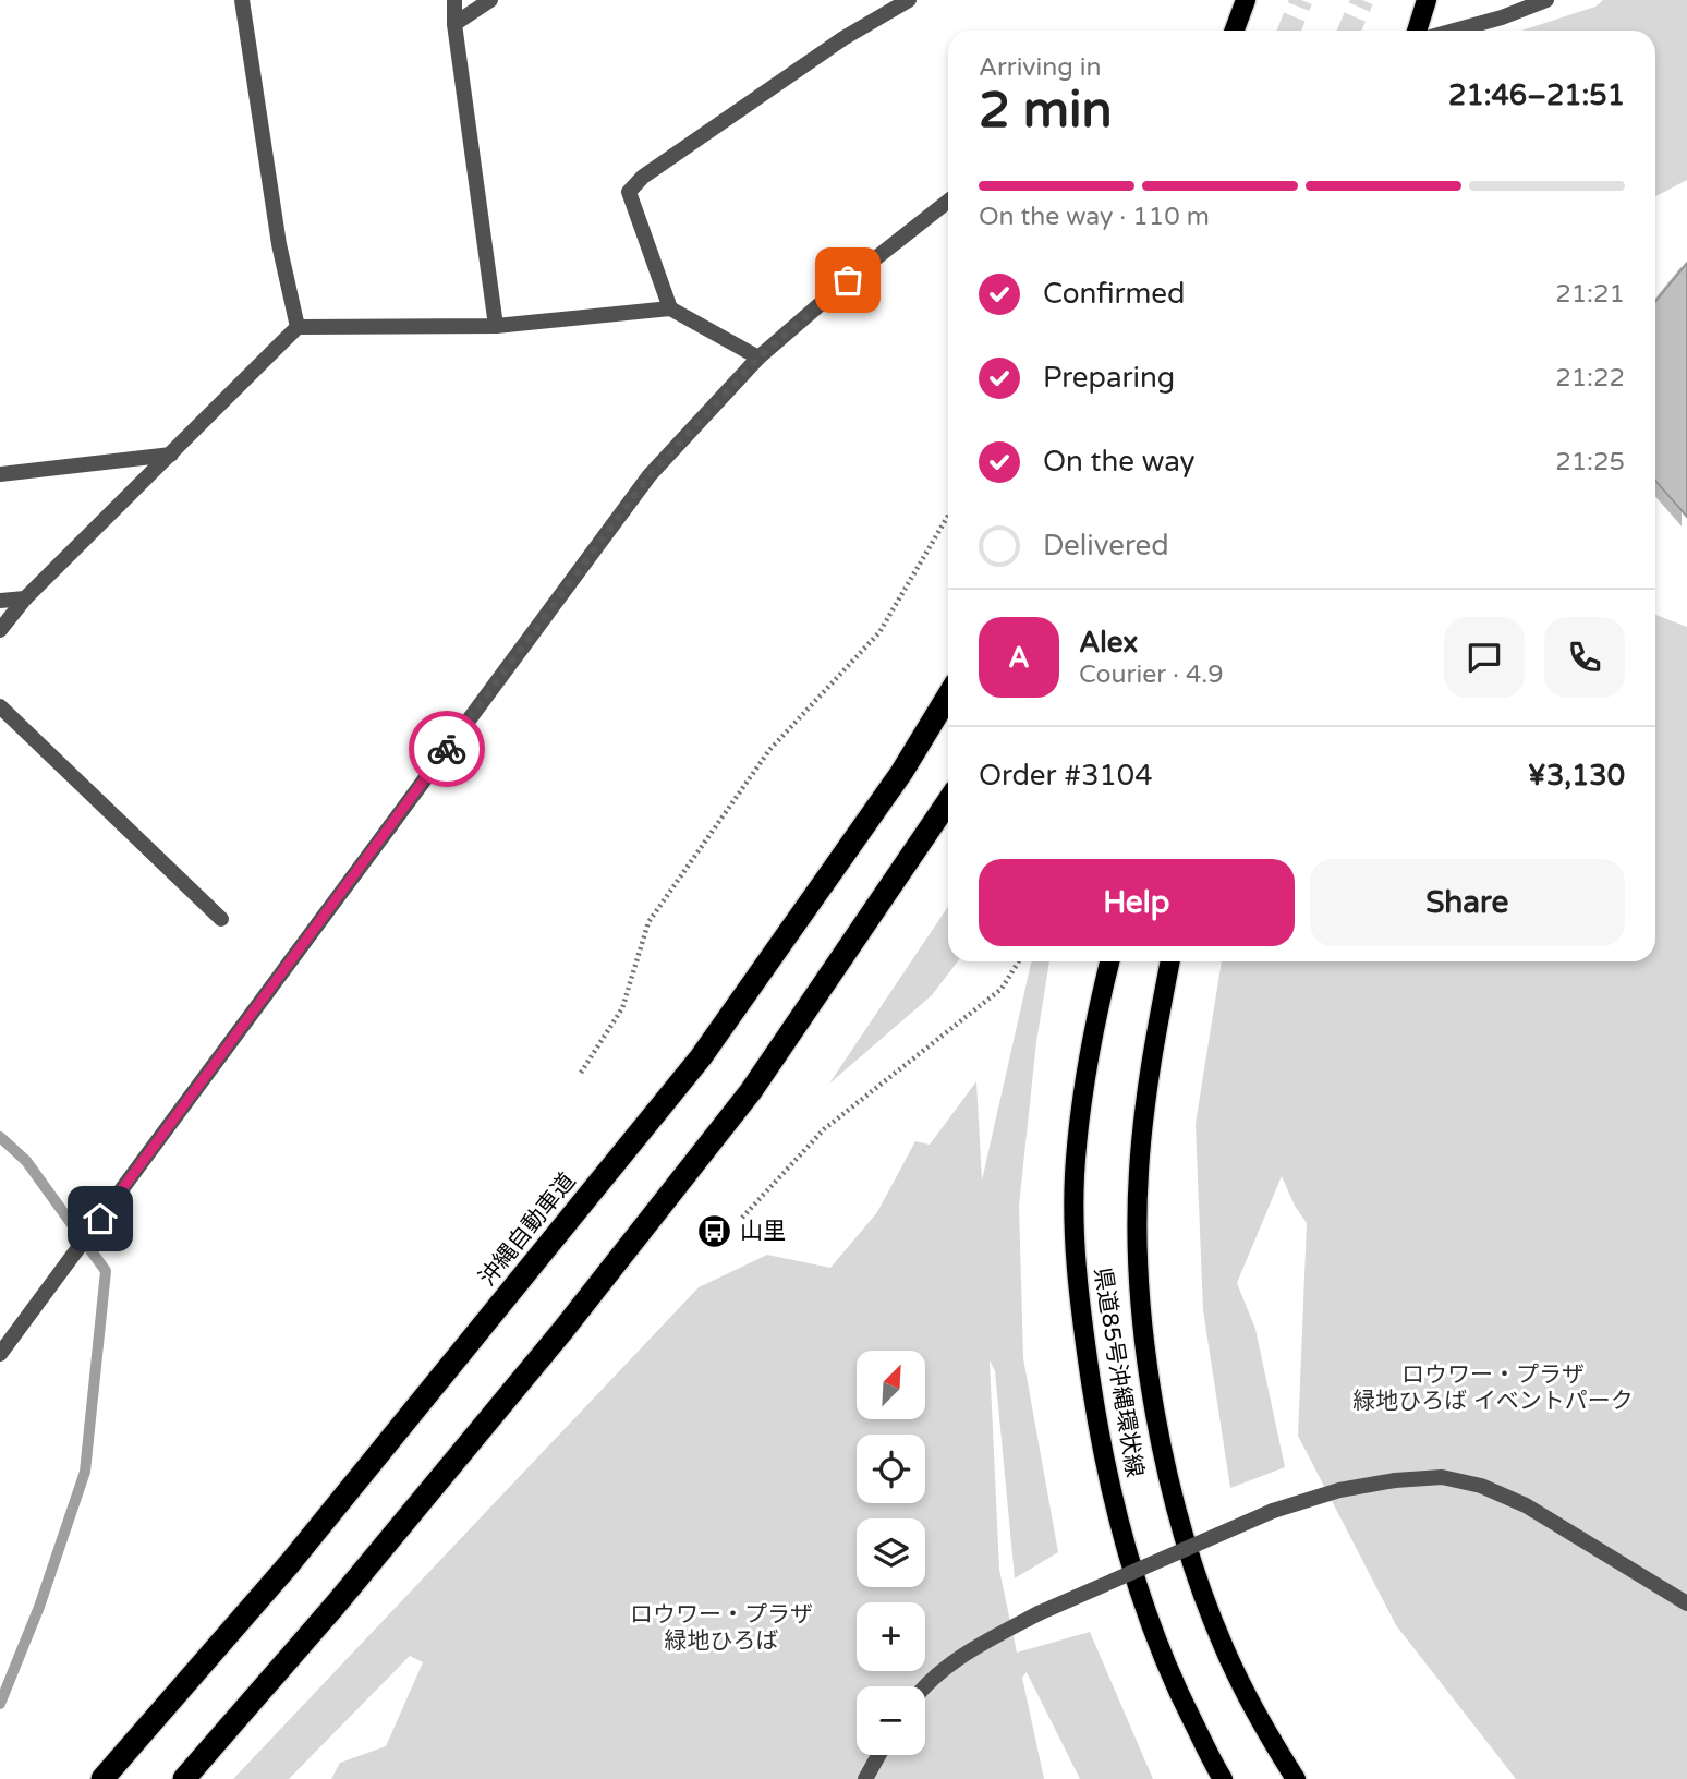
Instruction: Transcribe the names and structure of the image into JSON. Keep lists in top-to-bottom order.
{
  "streets": {
    "highway": ["沖縄自動車道"],
    "main road": ["県道85号沖縄環状線"]
  },
  "parks": ["ロウワー・プラザ 緑地ひろば イベントパーク", "ロウワー・プラザ 緑地ひろば"],
  "places": {
    "bus stop": ["山里"]
  },
  "north": "top right",
  "page": {
    "heading": ["2 min", "Arriving in", "21:46–21:51"],
    "panel": [
      "Alex",
      "Courier · 4.9",
      "Order #3104",
      "¥3,130"
    ],
    "bar": "On the way · 110 m",
    "list": [
      ["Confirmed", "21:21"],
      ["Preparing", "21:22"],
      ["On the way", "21:25"],
      "Delivered"
    ],
    "round": "A",
    "buttons": ["Help", "Share"],
    "map_buttons": ["+", "−"]
  }
}
